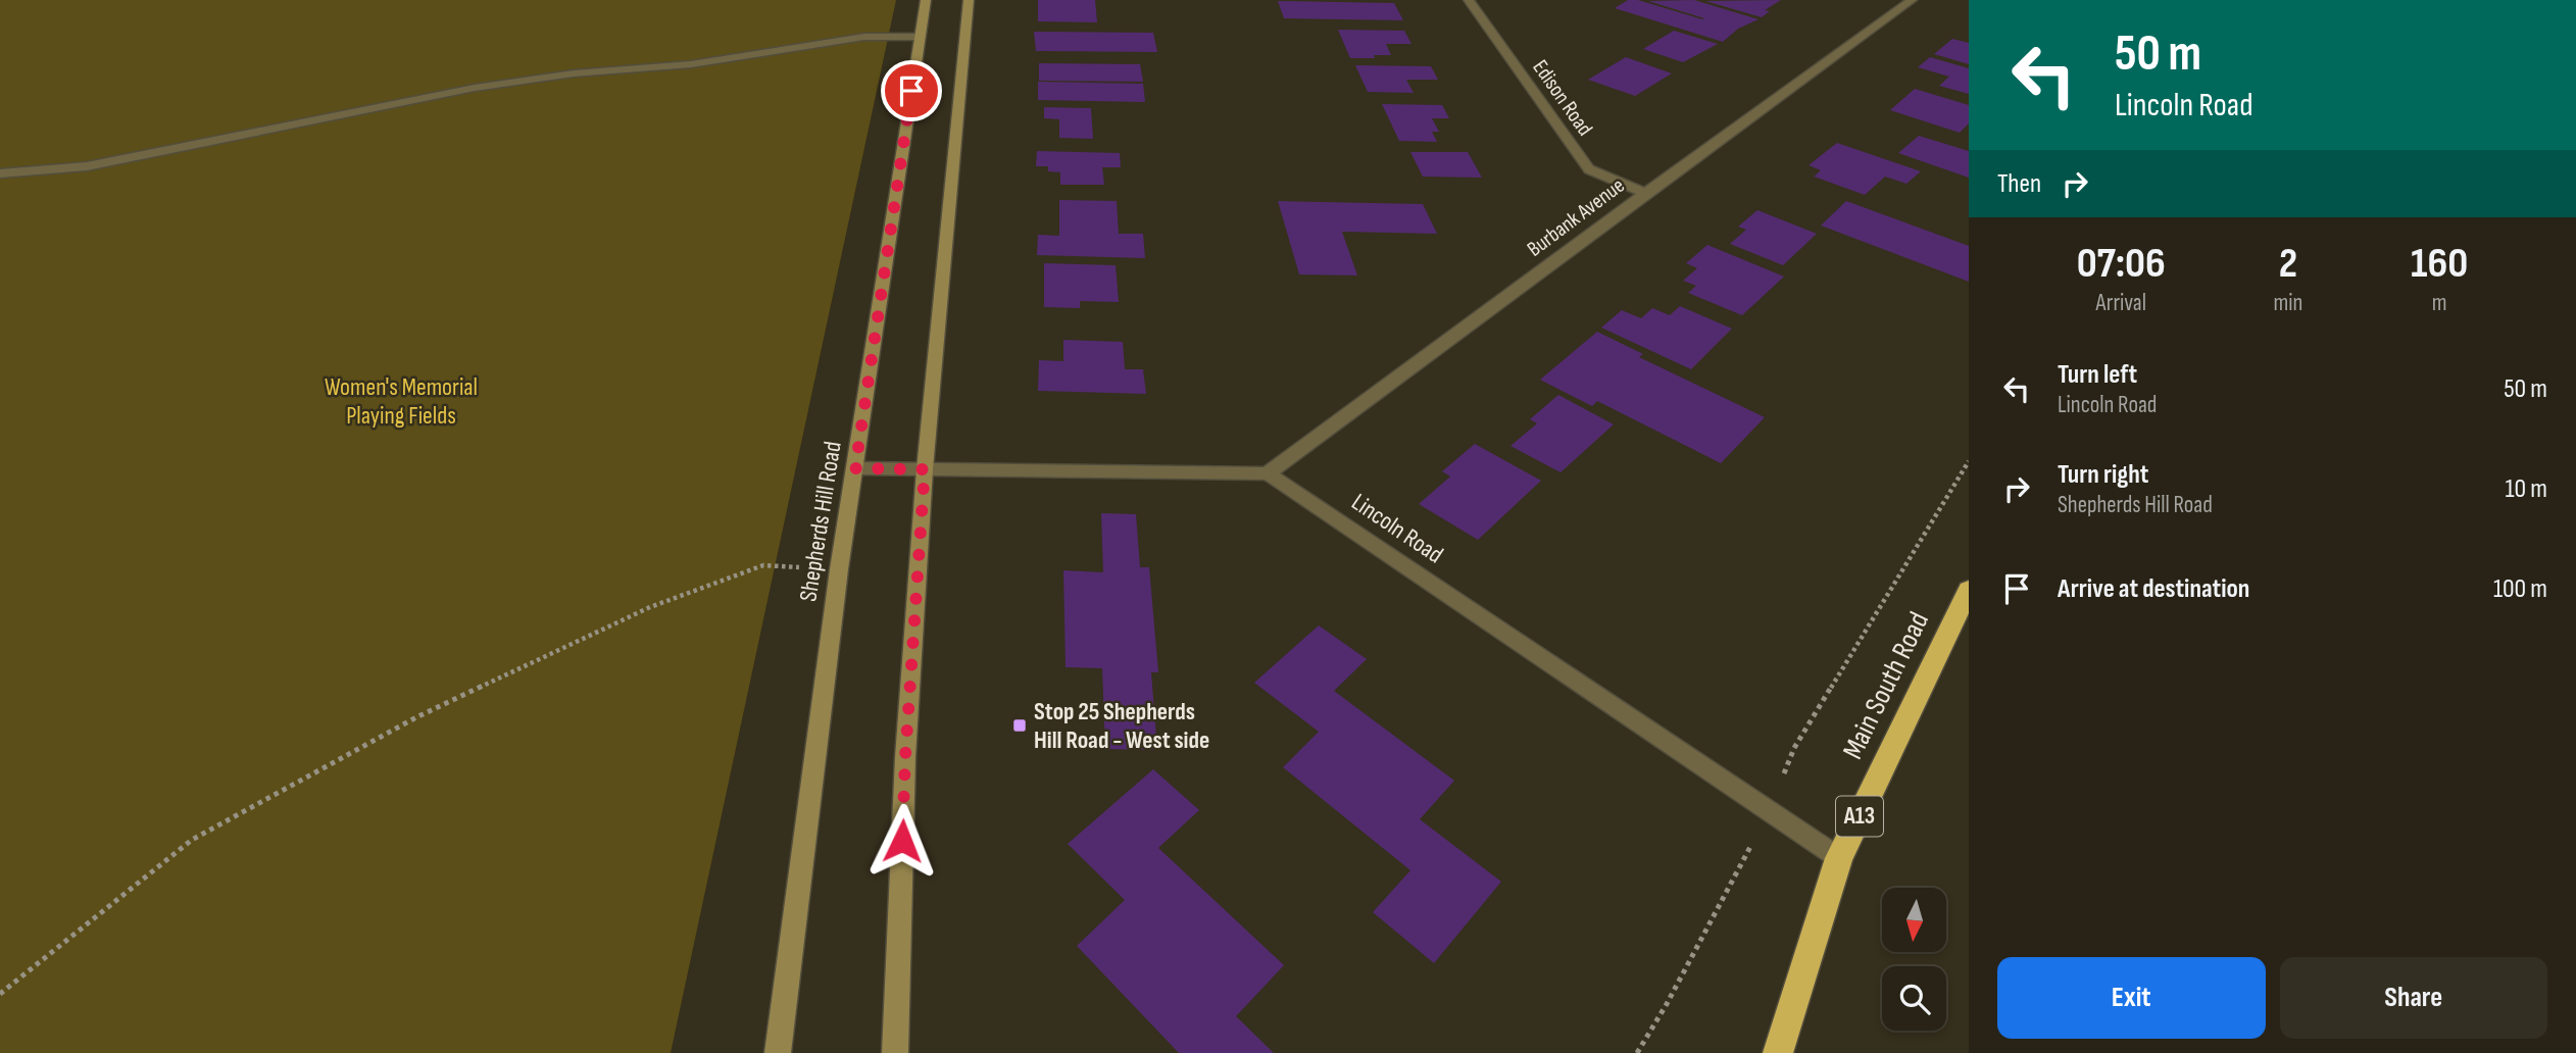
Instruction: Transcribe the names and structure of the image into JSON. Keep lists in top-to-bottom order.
{
  "streets": {
    "highway": ["Main South Road", "A13"],
    "main road": ["Shepherds Hill Road"],
    "street": ["Edison Road", "Burbank Avenue", "Lincoln Road"]
  },
  "crossings": [
    ["Edison Road", "Burbank Avenue"],
    ["Burbank Avenue", "Lincoln Road"],
    ["Lincoln Road", "Main South Road"]
  ],
  "parks": ["Women's Memorial Playing Fields"],
  "places": {
    "transit": ["Stop 25 Shepherds Hill Road - West side"]
  },
  "north": "bottom",
  "page": {
    "turn": ["50 m", "Lincoln Road"],
    "then": "Then",
    "eta": [
      "07:06",
      "Arrival",
      "2",
      "min",
      "160",
      "m"
    ],
    "list": [
      {
        "name": "Turn left",
        "note": "Lincoln Road",
        "value": "50 m"
      },
      {
        "name": "Turn right",
        "note": "Shepherds Hill Road",
        "value": "10 m"
      },
      {
        "name": "Arrive at destination",
        "value": "100 m"
      }
    ],
    "buttons": ["Exit", "Share"]
  }
}
